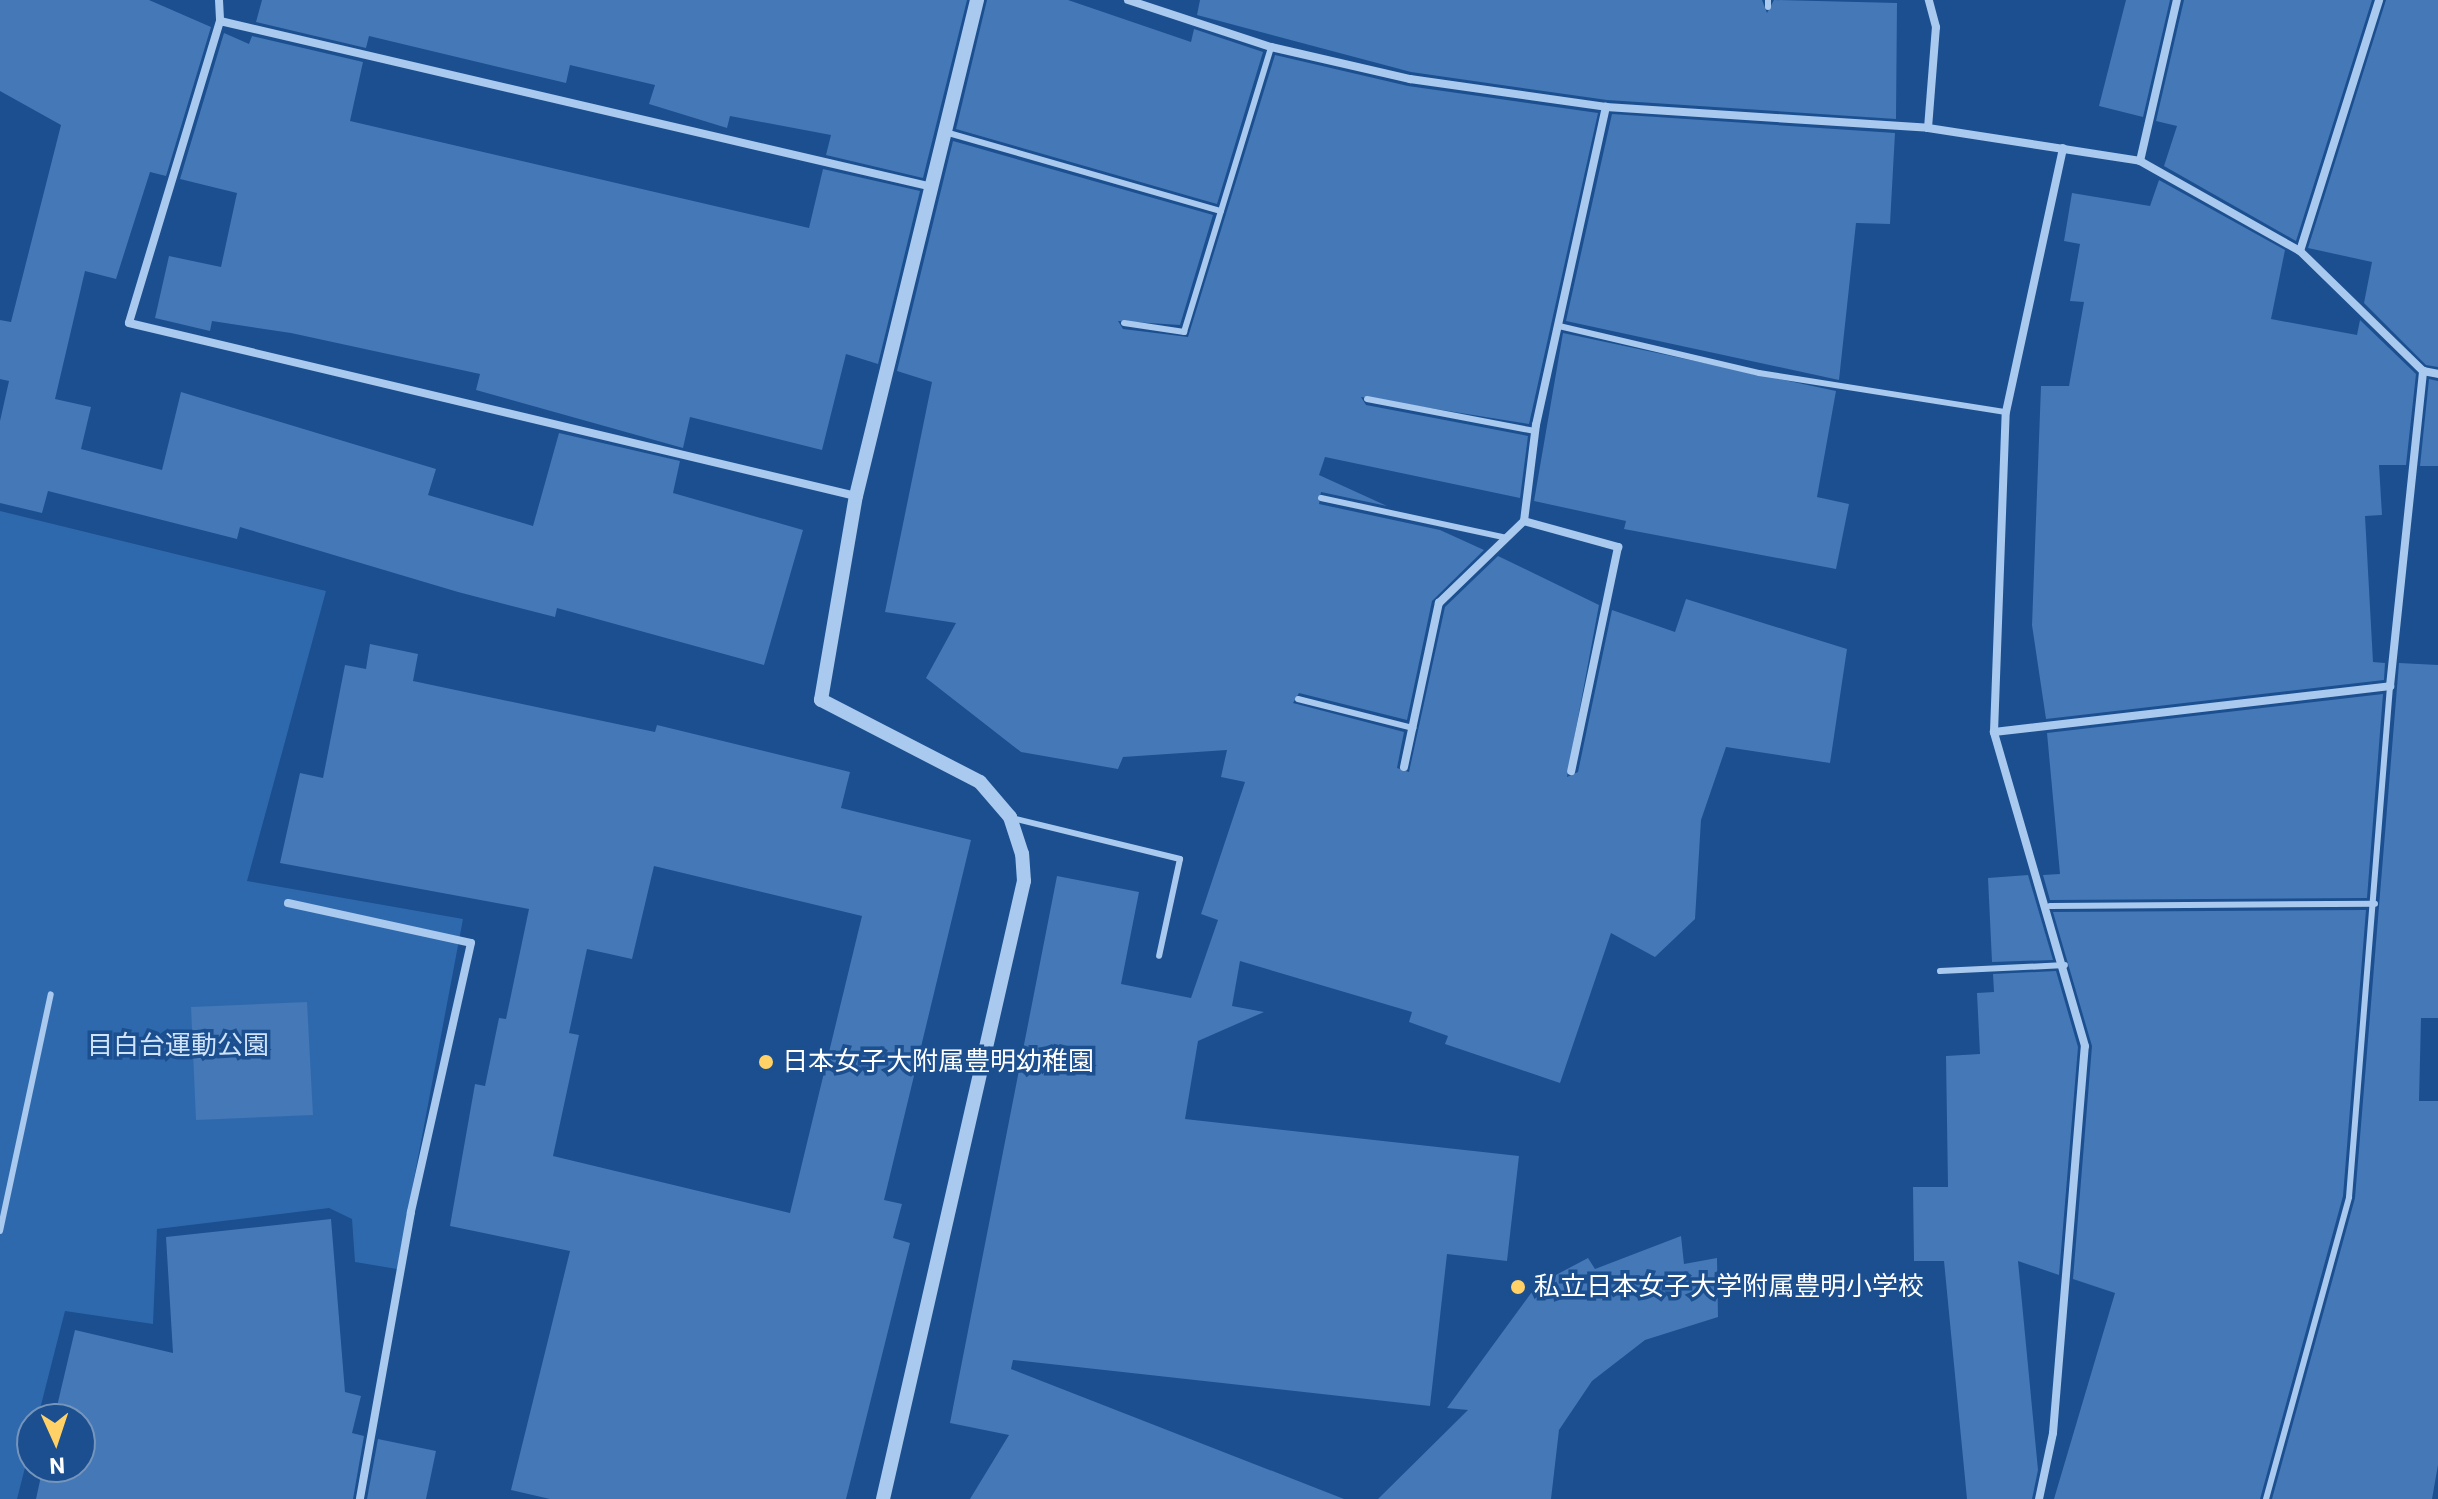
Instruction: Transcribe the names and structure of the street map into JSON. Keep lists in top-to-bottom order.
{
  "parks": ["目白台運動公園"],
  "places": ["日本女子大附属豊明幼稚園", "私立日本女子大学附属豊明小学校"],
  "north": "bottom"
}
